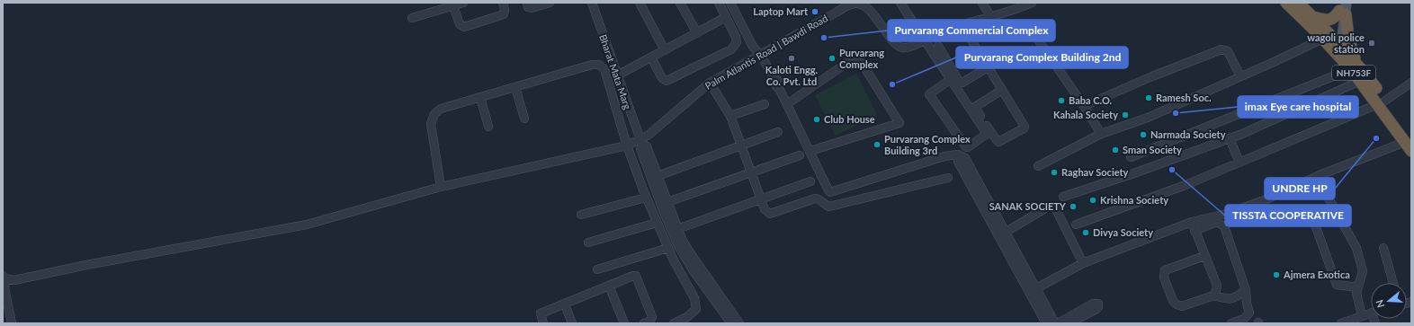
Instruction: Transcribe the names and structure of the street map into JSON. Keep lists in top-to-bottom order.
{
  "streets": {
    "highway": ["NH753F"],
    "street": ["Palm Atlantis Road | Bawdi Road", "Bharat Mata Marg"]
  },
  "crossings": [
    ["Palm Atlantis Road | Bawdi Road", "Bharat Mata Marg"]
  ],
  "places": [
    "Laptop Mart",
    "Purvarang Commercial Complex",
    "wagoli police station",
    "Kaloti Engg. Co. Pvt. Ltd",
    "Purvarang Complex",
    "Purvarang Complex Building 2nd",
    "Ramesh Soc.",
    "Baba C.O.",
    "imax Eye care hospital",
    "Kahala Society",
    "Club House",
    "Narmada Society",
    "UNDRE HP",
    "Purvarang Complex Building 3rd",
    "Sman Society",
    "TISSTA COOPERATIVE",
    "Raghav Society",
    "Krishna Society",
    "SANAK SOCIETY",
    "Divya Society",
    "Ajmera Exotica"
  ],
  "north": "left"
}
